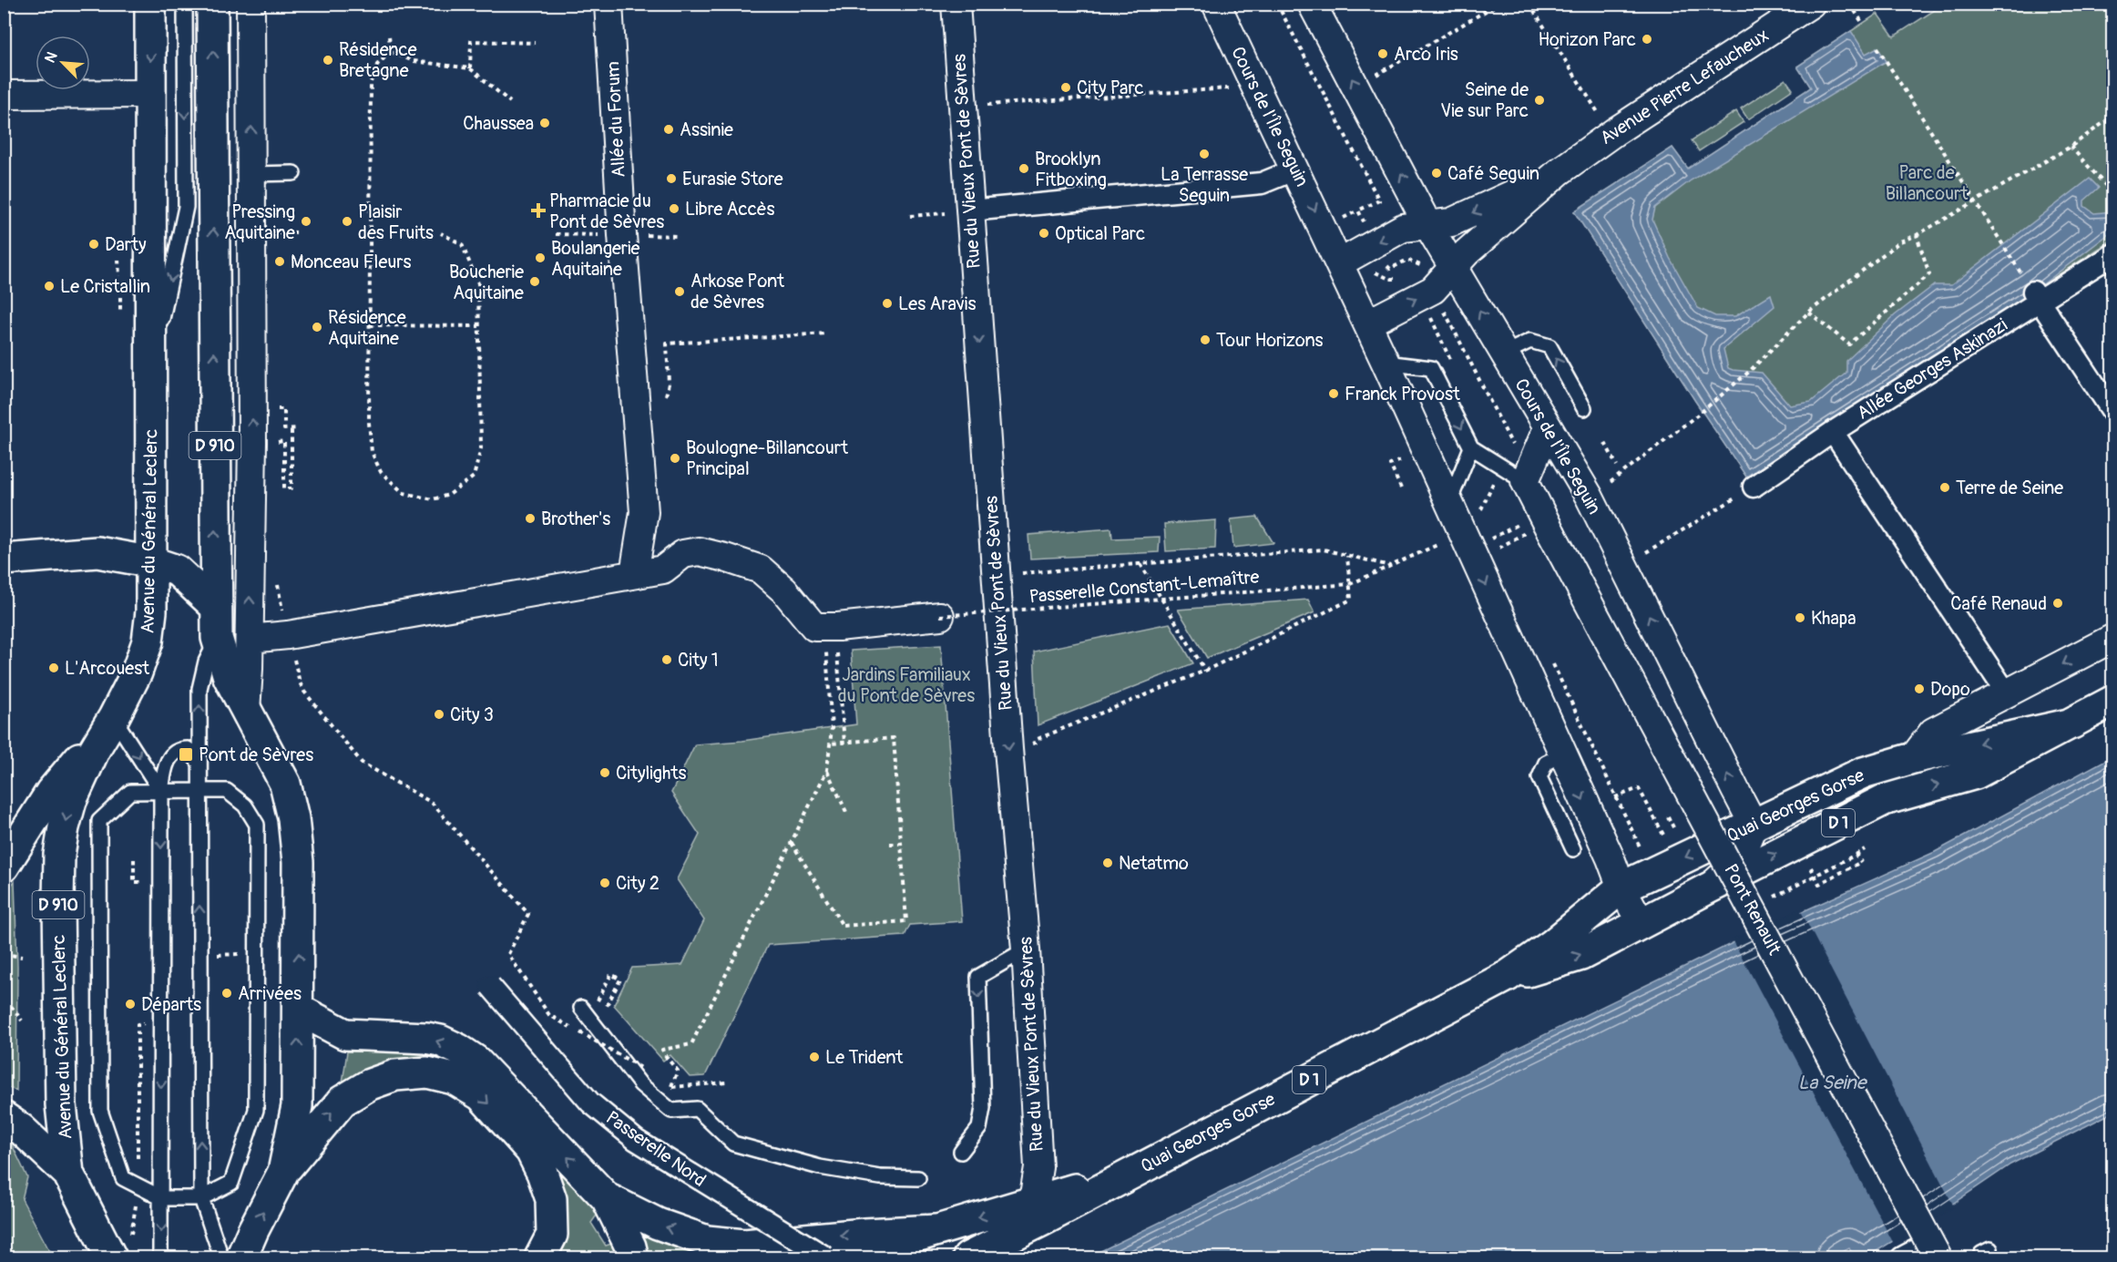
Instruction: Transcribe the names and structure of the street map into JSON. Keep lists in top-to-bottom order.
{
  "streets": {
    "main road": [
      "D 910",
      "Avenue du Général Leclerc",
      "Quai Georges Gorse",
      "D 1"
    ],
    "street": [
      "Avenue Pierre Lefaucheux",
      "Cours de l'Île Seguin",
      "Allée du Forum",
      "Rue du Vieux Pont de Sèvres",
      "Allée Georges Askinazi",
      "Pont Renault",
      "Passerelle Nord"
    ],
    "path": ["Passerelle Constant-Lemaître"]
  },
  "crossings": [
    ["Avenue Pierre Lefaucheux", "Cours de l'Île Seguin"],
    ["Cours de l'Île Seguin", "Passerelle Constant-Lemaître"],
    ["Cours de l'Île Seguin", "Quai Georges Gorse"],
    ["Rue du Vieux Pont de Sèvres", "Quai Georges Gorse"],
    ["Passerelle Constant-Lemaître", "Pont Renault"]
  ],
  "one_way": ["Rue du Vieux Pont de Sèvres"],
  "water": ["La Seine"],
  "parks": ["Parc de Billancourt", "Jardins Familiaux du Pont de Sèvres"],
  "places": {
    "other": [
      "Horizon Parc",
      "Arco Iris",
      "Résidence Bretagne",
      "City Parc",
      "Seine de Vie sur Parc",
      "Chaussea",
      "Assinie",
      "La Terrasse Seguin",
      "Brooklyn Fitboxing",
      "Café Seguin",
      "Eurasie Store",
      "Libre Accès",
      "Pressing Aquitaine",
      "Plaisir des Fruits",
      "Optical Parc",
      "Darty",
      "Boulangerie Aquitaine",
      "Monceau Fleurs",
      "Boucherie Aquitaine",
      "Le Cristallin",
      "Arkose Pont de Sèvres",
      "Les Aravis",
      "Résidence Aquitaine",
      "Tour Horizons",
      "Franck Provost",
      "Boulogne-Billancourt Principal",
      "Terre de Seine",
      "Brother's",
      "Café Renaud",
      "Khapa",
      "City 1",
      "L'Arcouest",
      "Dopo",
      "City 3",
      "Citylights",
      "Netatmo",
      "City 2",
      "Arrivées",
      "Départs",
      "Le Trident"
    ],
    "health": ["Pharmacie du Pont de Sèvres"],
    "transit": ["Pont de Sèvres"]
  },
  "north": "top left"
}
